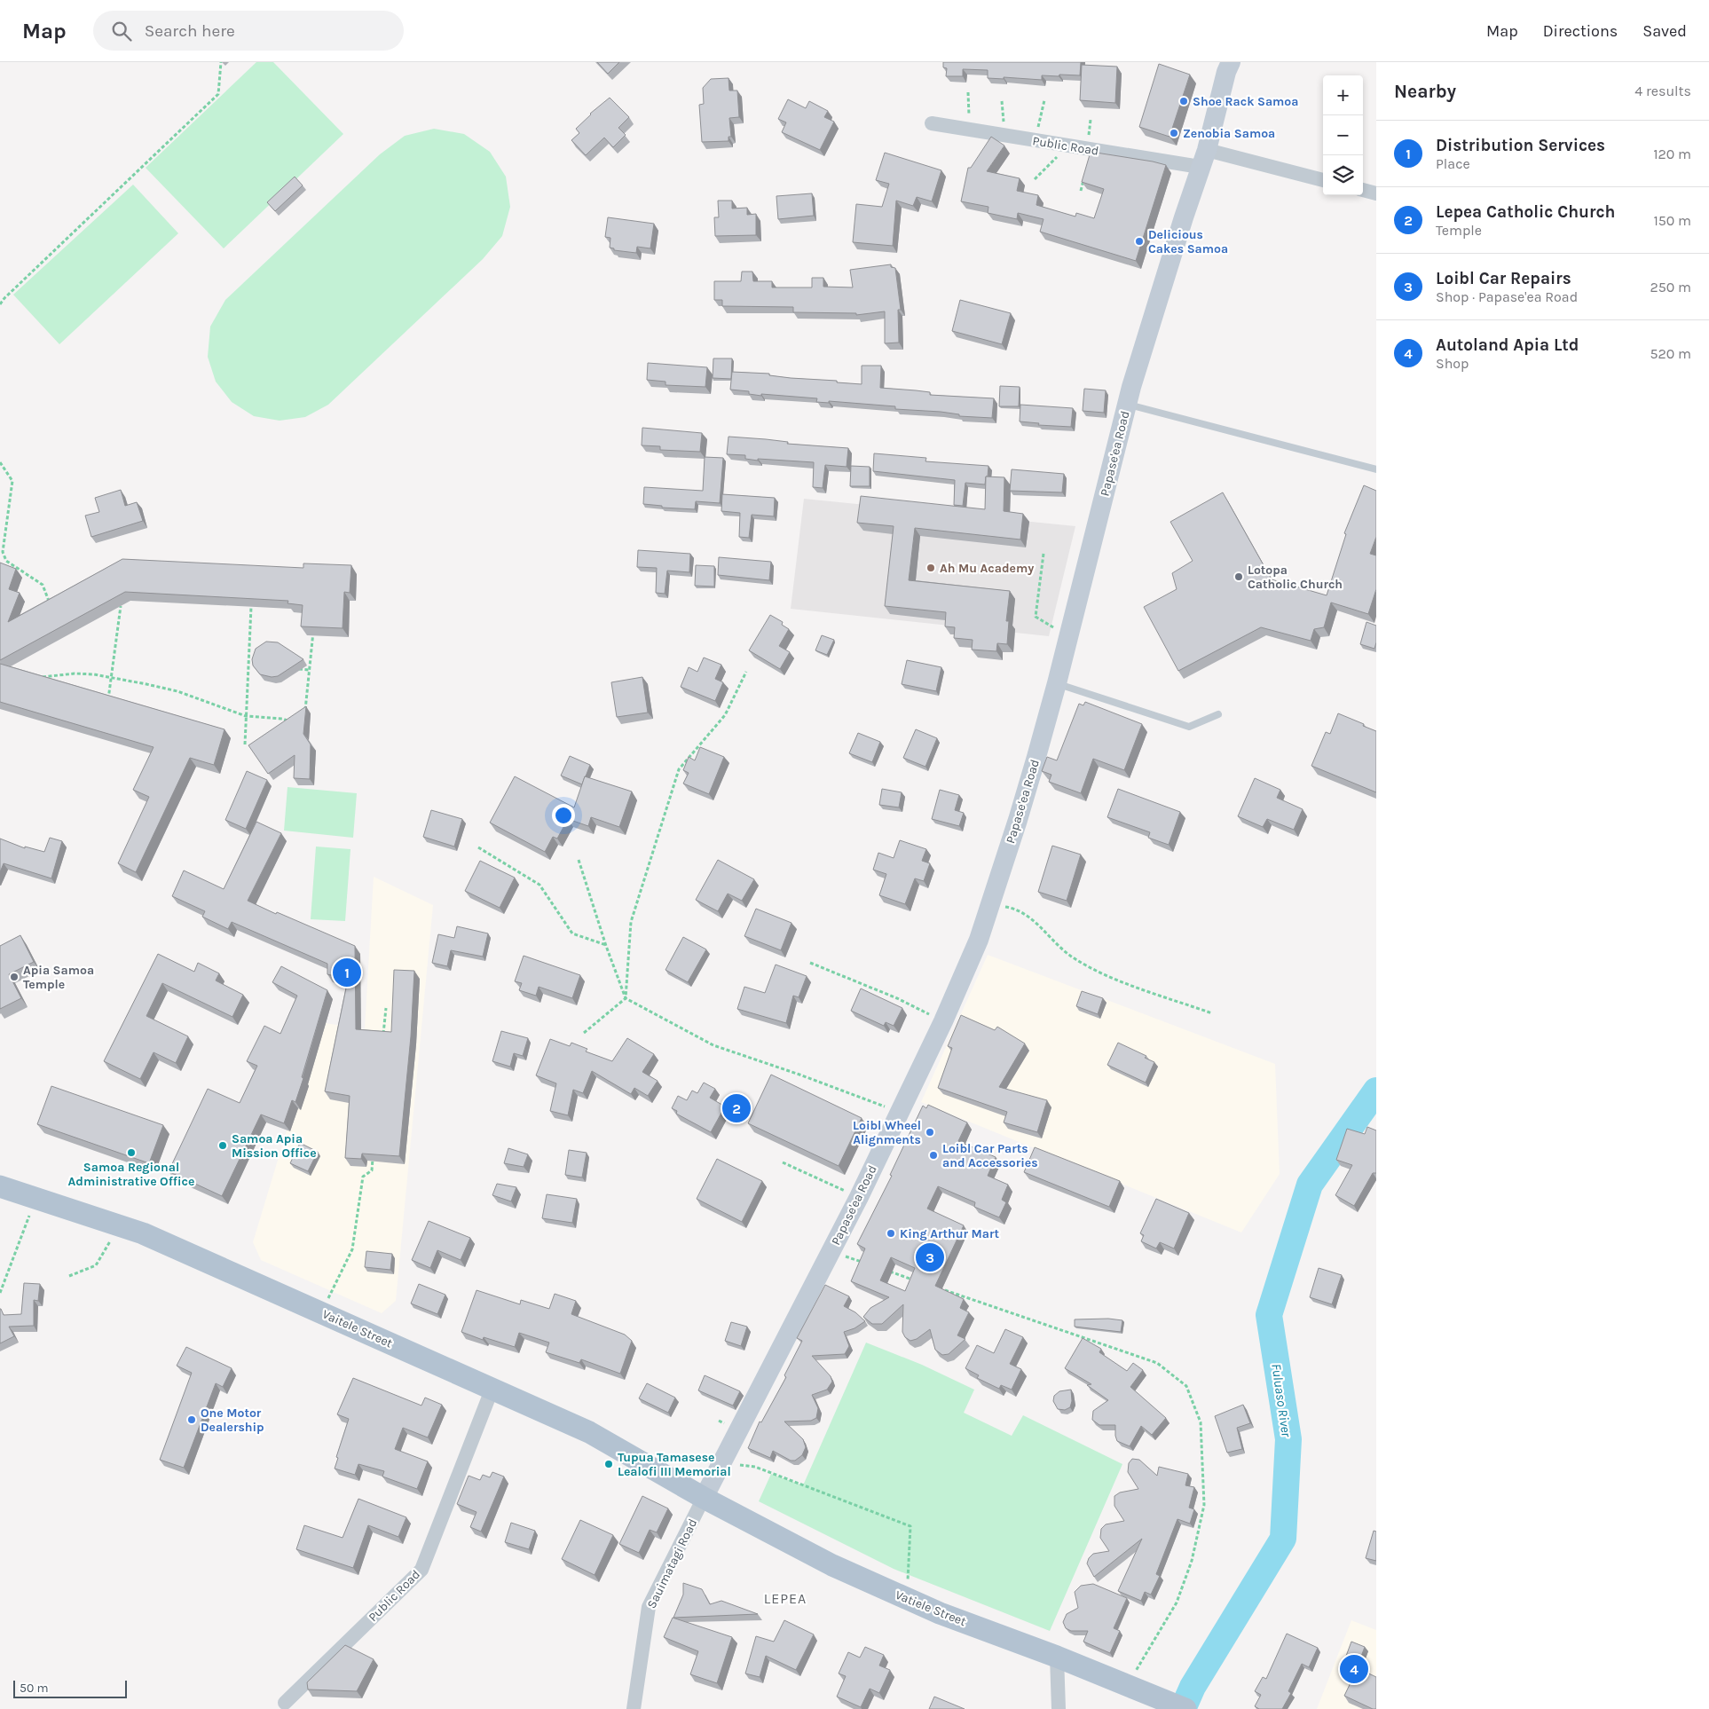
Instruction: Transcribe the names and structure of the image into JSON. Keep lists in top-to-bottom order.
{
  "streets": {
    "main road": ["Papase'ea Road", "Vaitele Street", "Vatiele Street"],
    "street": ["Public Road", "Sauimatagi Road"]
  },
  "crossings": [
    ["Public Road", "Papase'ea Road"],
    ["Public Road", "Vaitele Street"],
    ["Papase'ea Road", "Vaitele Street"],
    ["Papase'ea Road", "Sauimatagi Road"],
    ["Papase'ea Road", "Vatiele Street"],
    ["Vaitele Street", "Sauimatagi Road"],
    ["Vaitele Street", "Vatiele Street"],
    ["Sauimatagi Road", "Vatiele Street"]
  ],
  "districts": ["LEPEA"],
  "water": ["Fuluaso River"],
  "places": [
    "Shoe Rack Samoa",
    "Zenobia Samoa",
    "Delicious Cakes Samoa",
    "Ah Mu Academy",
    "Lotopa Catholic Church",
    "Apia Samoa Temple",
    "Loibl Wheel Alignments",
    "Samoa Apia Mission Office",
    "Samoa Regional Administrative Office",
    "Loibl Car Parts and Accessories",
    "King Arthur Mart",
    "One Motor Dealership",
    "Tupua Tamasese Lealofi III Memorial"
  ],
  "scale_bar": "50 m",
  "page": {
    "header": "Map",
    "search": "Search here",
    "nav": ["Map", "Directions", "Saved"],
    "heading": ["Nearby", "4 results"],
    "map_buttons": ["+", "−"],
    "list": [
      {
        "mark": "1",
        "name": "Distribution Services",
        "note": "Place",
        "value": "120 m"
      },
      {
        "mark": "2",
        "name": "Lepea Catholic Church",
        "note": "Temple",
        "value": "150 m"
      },
      {
        "mark": "3",
        "name": "Loibl Car Repairs",
        "note": "Shop · Papase'ea Road",
        "value": "250 m"
      },
      {
        "mark": "4",
        "name": "Autoland Apia Ltd",
        "note": "Shop",
        "value": "520 m"
      }
    ],
    "pins": [
      "1",
      "2",
      "3",
      "4"
    ],
    "scale": "50 m"
  }
}
